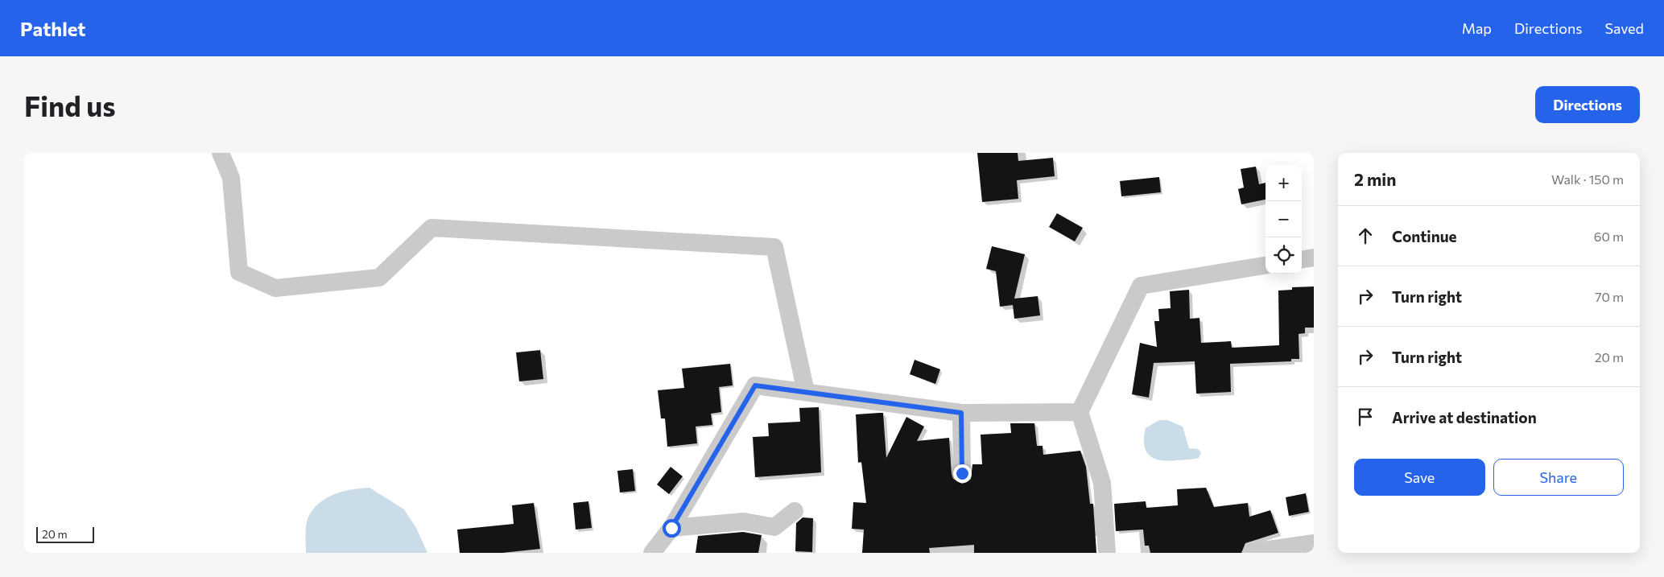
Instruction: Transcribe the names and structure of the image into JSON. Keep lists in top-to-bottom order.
{
  "scale_bar": "20 m",
  "page": {
    "header": "Pathlet",
    "nav": ["Map", "Directions", "Saved"],
    "buttons": [
      "Directions",
      ["Save", "Share"]
    ],
    "title": "Find us",
    "heading": ["2 min", "Walk · 150 m"],
    "map_buttons": ["+", "−"],
    "list": [
      ["Continue", "60 m"],
      ["Turn right", "70 m"],
      ["Turn right", "20 m"],
      "Arrive at destination"
    ],
    "scale": "20 m"
  }
}
